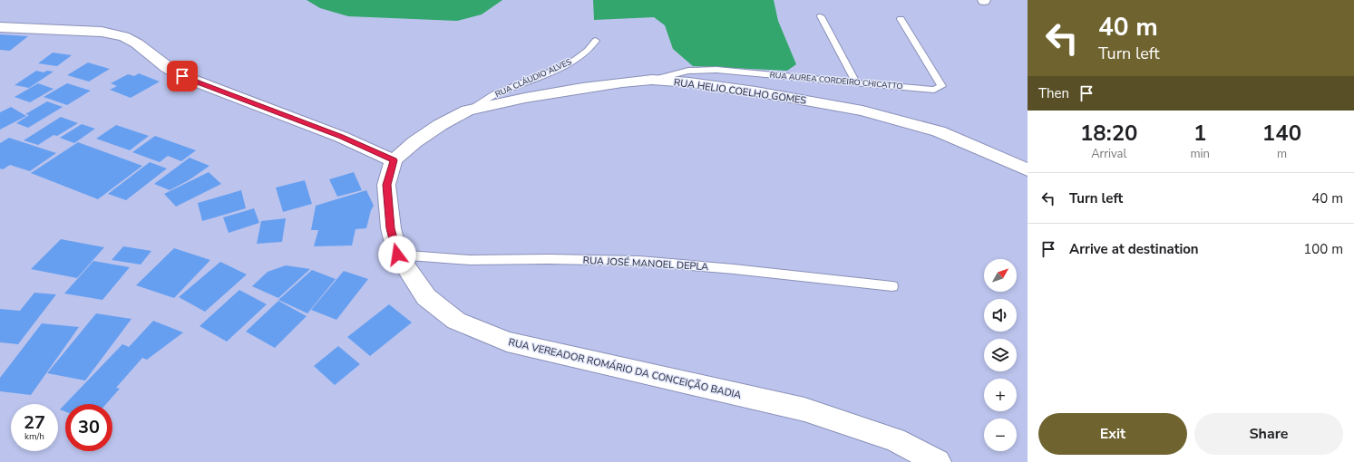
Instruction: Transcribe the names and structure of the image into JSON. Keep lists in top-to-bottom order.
{
  "streets": {
    "street": ["RUA HELIO COELHO GOMES", "RUA VEREADOR ROMÁRIO DA CONCEIÇÃO BADIA"],
    "lane": ["RUA CLÁUDIO ALVES", "RUA AUREA CORDEIRO CHICATTO", "RUA JOSÉ MANOEL DEPLA"]
  },
  "crossings": [
    ["RUA CLÁUDIO ALVES", "RUA HELIO COELHO GOMES"],
    ["RUA AUREA CORDEIRO CHICATTO", "RUA HELIO COELHO GOMES"],
    ["RUA HELIO COELHO GOMES", "RUA VEREADOR ROMÁRIO DA CONCEIÇÃO BADIA"],
    ["RUA JOSÉ MANOEL DEPLA", "RUA VEREADOR ROMÁRIO DA CONCEIÇÃO BADIA"]
  ],
  "north": "top right",
  "page": {
    "turn": ["40 m", "Turn left"],
    "then": "Then",
    "eta": [
      "18:20",
      "Arrival",
      "1",
      "min",
      "140",
      "m"
    ],
    "list": [
      {
        "name": "Turn left",
        "value": "40 m"
      },
      {
        "name": "Arrive at destination",
        "value": "100 m"
      }
    ],
    "map_buttons": ["+", "−"],
    "speed": "27 km/h",
    "limit": "30",
    "buttons": ["Exit", "Share"]
  }
}
